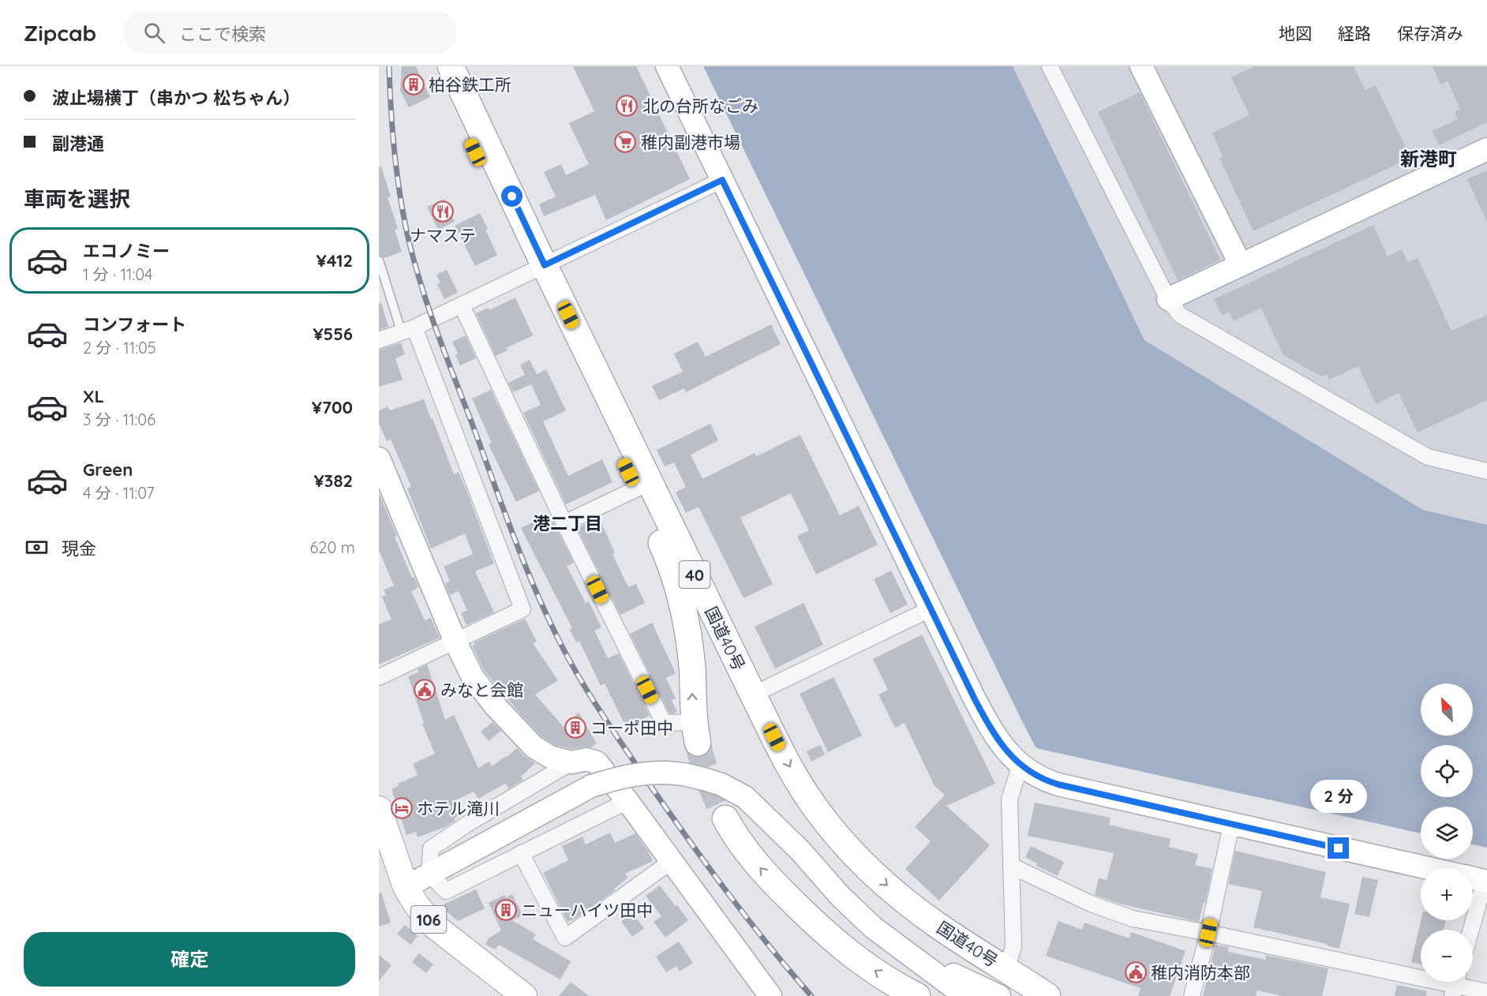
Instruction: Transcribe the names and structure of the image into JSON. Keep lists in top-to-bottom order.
{
  "streets": {
    "highway": ["40", "国道40号"],
    "main road": ["106"]
  },
  "districts": ["新港町", "港二丁目"],
  "places": {
    "building": ["柏谷鉄工所", "コーポ田中", "ニューハイツ田中"],
    "restaurant": ["北の台所なごみ", "ナマステ"],
    "supermarket": ["稚内副港市場"],
    "public building": ["みなと会館", "稚内消防本部"],
    "hotel": ["ホテル滝川"]
  },
  "north": "top left",
  "page": {
    "header": "Zipcab",
    "search": "ここで検索",
    "nav": ["地図", "経路", "保存済み"],
    "banner": ["波止場横丁（串かつ 松ちゃん）", "副港通"],
    "heading": "車両を選択",
    "list": [
      {
        "name": "エコノミー",
        "note": "1 分 · 11:04",
        "value": "¥412"
      },
      {
        "name": "コンフォート",
        "note": "2 分 · 11:05",
        "value": "¥556"
      },
      {
        "name": "XL",
        "note": "3 分 · 11:06",
        "value": "¥700"
      },
      {
        "name": "Green",
        "note": "4 分 · 11:07",
        "value": "¥382"
      }
    ],
    "pay": ["現金", "620 m"],
    "map_buttons": ["+", "−"],
    "bubble": "2 分",
    "buttons": "確定"
  }
}
